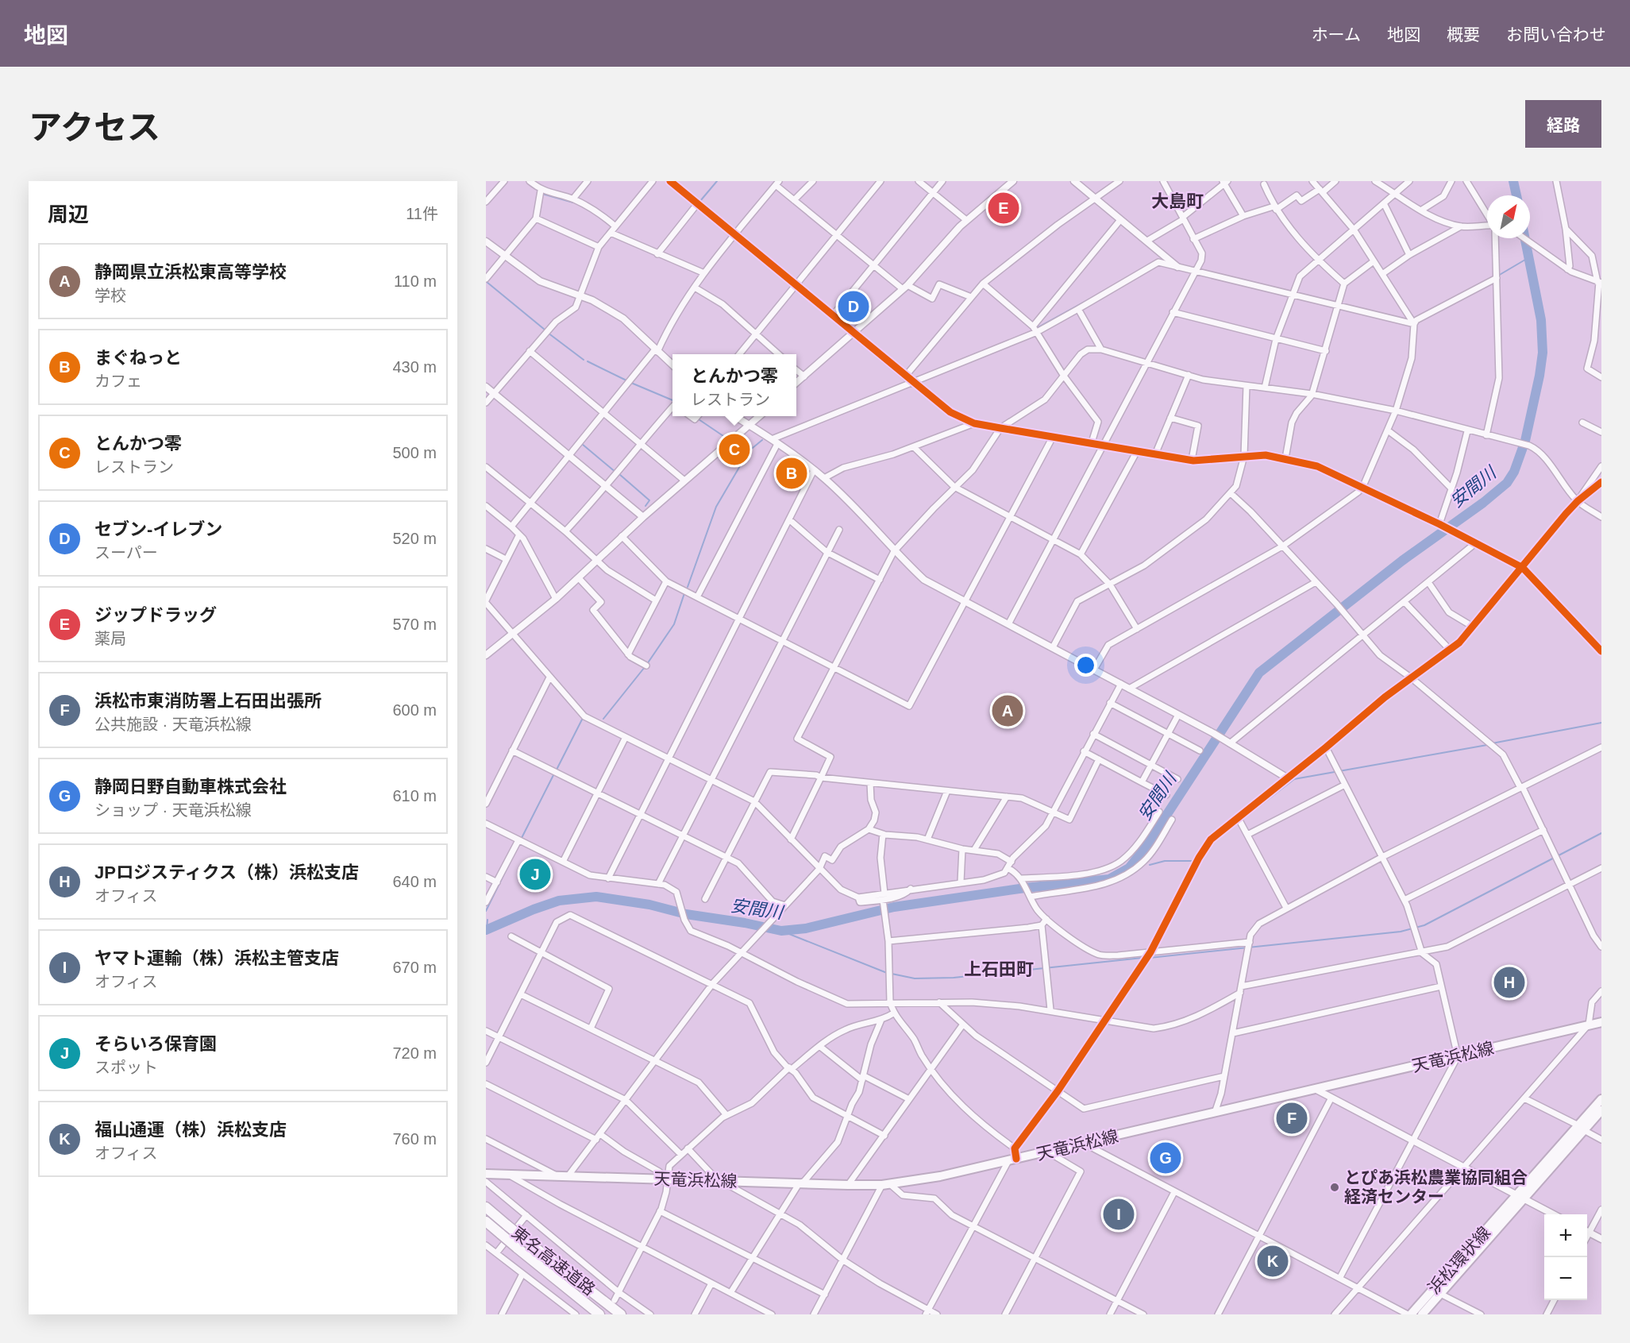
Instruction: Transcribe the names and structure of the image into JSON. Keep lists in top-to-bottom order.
{
  "streets": {
    "highway": ["東名高速道路"],
    "main road": ["天竜浜松線", "浜松環状線"]
  },
  "districts": ["大島町", "上石田町"],
  "water": ["安間川"],
  "places": ["とぴあ浜松農業協同組合 経済センター"],
  "north": "top right",
  "page": {
    "header": "地図",
    "nav": [
      "ホーム",
      "地図",
      "概要",
      "お問い合わせ"
    ],
    "title": "アクセス",
    "buttons": "経路",
    "heading": ["周辺", "11件"],
    "pins": [
      "E",
      "D",
      "C",
      "B",
      "A",
      "J",
      "H",
      "F",
      "G",
      "I",
      "K"
    ],
    "list": [
      {
        "mark": "A",
        "name": "静岡県立浜松東高等学校",
        "note": "学校",
        "value": "110 m"
      },
      {
        "mark": "B",
        "name": "まぐねっと",
        "note": "カフェ",
        "value": "430 m"
      },
      {
        "mark": "C",
        "name": "とんかつ零",
        "note": "レストラン",
        "value": "500 m"
      },
      {
        "mark": "D",
        "name": "セブン-イレブン",
        "note": "スーパー",
        "value": "520 m"
      },
      {
        "mark": "E",
        "name": "ジップドラッグ",
        "note": "薬局",
        "value": "570 m"
      },
      {
        "mark": "F",
        "name": "浜松市東消防署上石田出張所",
        "note": "公共施設 · 天竜浜松線",
        "value": "600 m"
      },
      {
        "mark": "G",
        "name": "静岡日野自動車株式会社",
        "note": "ショップ · 天竜浜松線",
        "value": "610 m"
      },
      {
        "mark": "H",
        "name": "JPロジスティクス（株）浜松支店",
        "note": "オフィス",
        "value": "640 m"
      },
      {
        "mark": "I",
        "name": "ヤマト運輸（株）浜松主管支店",
        "note": "オフィス",
        "value": "670 m"
      },
      {
        "mark": "J",
        "name": "そらいろ保育園",
        "note": "スポット",
        "value": "720 m"
      },
      {
        "mark": "K",
        "name": "福山通運（株）浜松支店",
        "note": "オフィス",
        "value": "760 m"
      }
    ],
    "popup": ["とんかつ零", "レストラン"],
    "map_buttons": ["+", "−"]
  }
}
